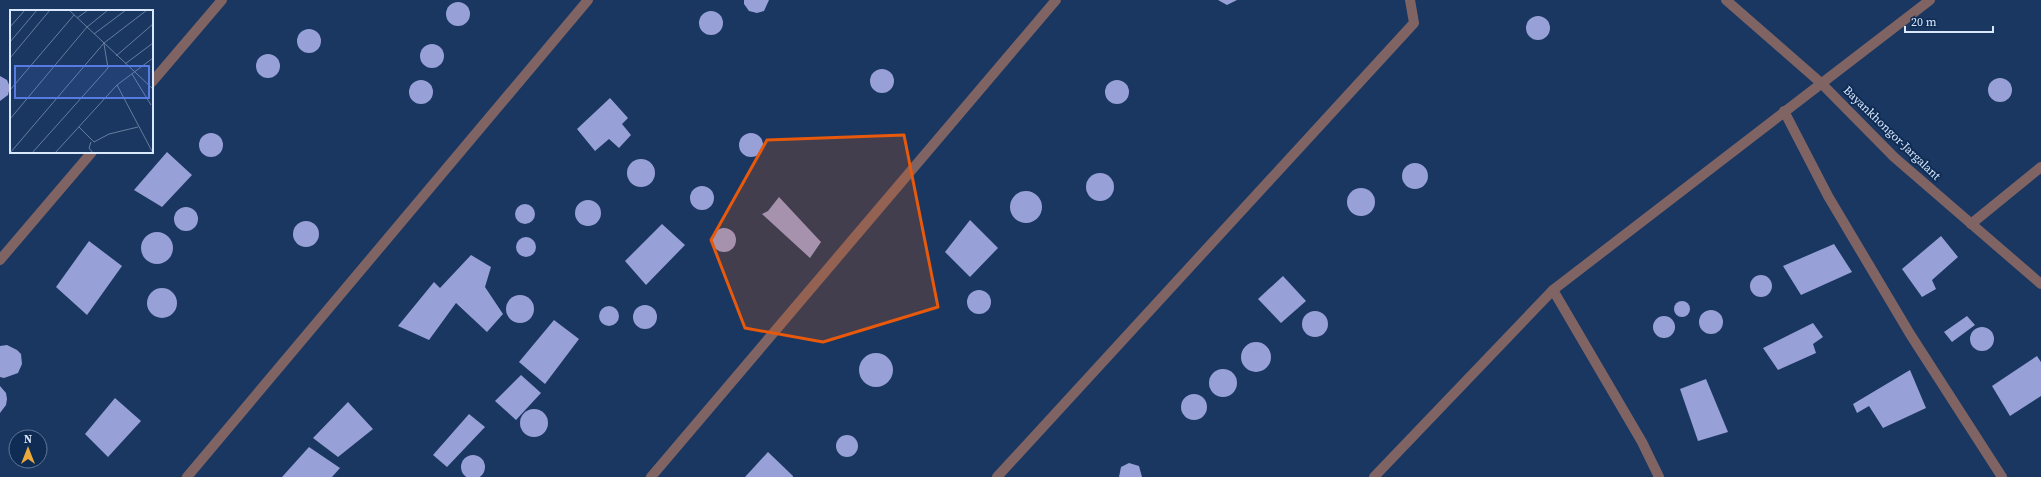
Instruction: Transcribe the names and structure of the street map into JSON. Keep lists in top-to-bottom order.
{
  "streets": {
    "street": ["Bayankhongor-Jargalant"]
  },
  "scale_bar": "20 m",
  "north": "top"
}
